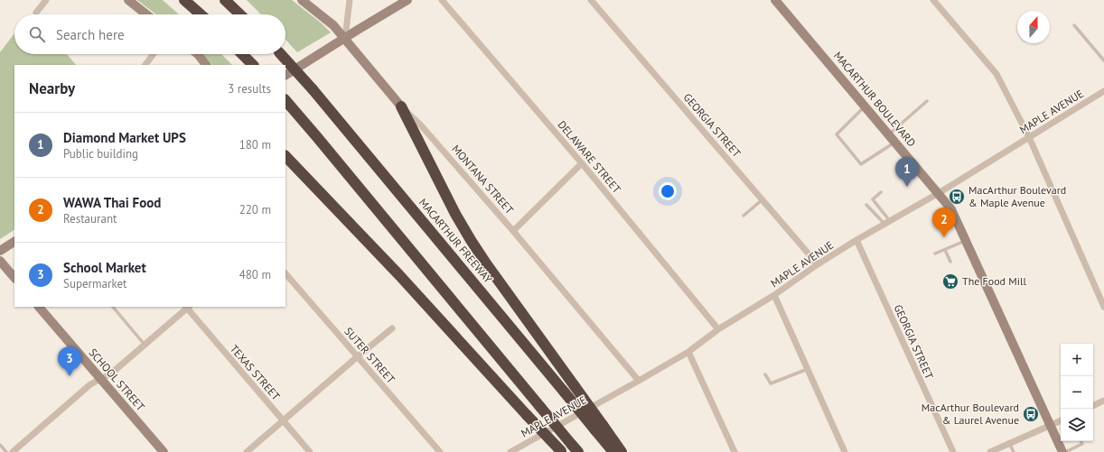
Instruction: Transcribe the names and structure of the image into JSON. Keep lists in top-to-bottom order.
{
  "streets": {
    "highway": ["MACARTHUR FREEWAY"],
    "street": [
      "MACARTHUR BOULEVARD",
      "MAPLE AVENUE",
      "GEORGIA STREET",
      "DELAWARE STREET",
      "MONTANA STREET",
      "SUTER STREET",
      "TEXAS STREET",
      "SCHOOL STREET"
    ]
  },
  "crossings": [
    ["MACARTHUR BOULEVARD", "MAPLE AVENUE"],
    ["MAPLE AVENUE", "GEORGIA STREET"],
    ["MAPLE AVENUE", "DELAWARE STREET"],
    ["MAPLE AVENUE", "MONTANA STREET"]
  ],
  "places": {
    "bus stop": ["MacArthur Boulevard & Maple Avenue", "MacArthur Boulevard & Laurel Avenue"],
    "supermarket": ["The Food Mill"]
  },
  "north": "top",
  "page": {
    "search": "Search here",
    "heading": ["Nearby", "3 results"],
    "list": [
      {
        "mark": "1",
        "name": "Diamond Market UPS",
        "note": "Public building",
        "value": "180 m"
      },
      {
        "mark": "2",
        "name": "WAWA Thai Food",
        "note": "Restaurant",
        "value": "220 m"
      },
      {
        "mark": "3",
        "name": "School Market",
        "note": "Supermarket",
        "value": "480 m"
      }
    ],
    "pins": ["1", "2", "3"],
    "map_buttons": ["+", "−"]
  }
}
